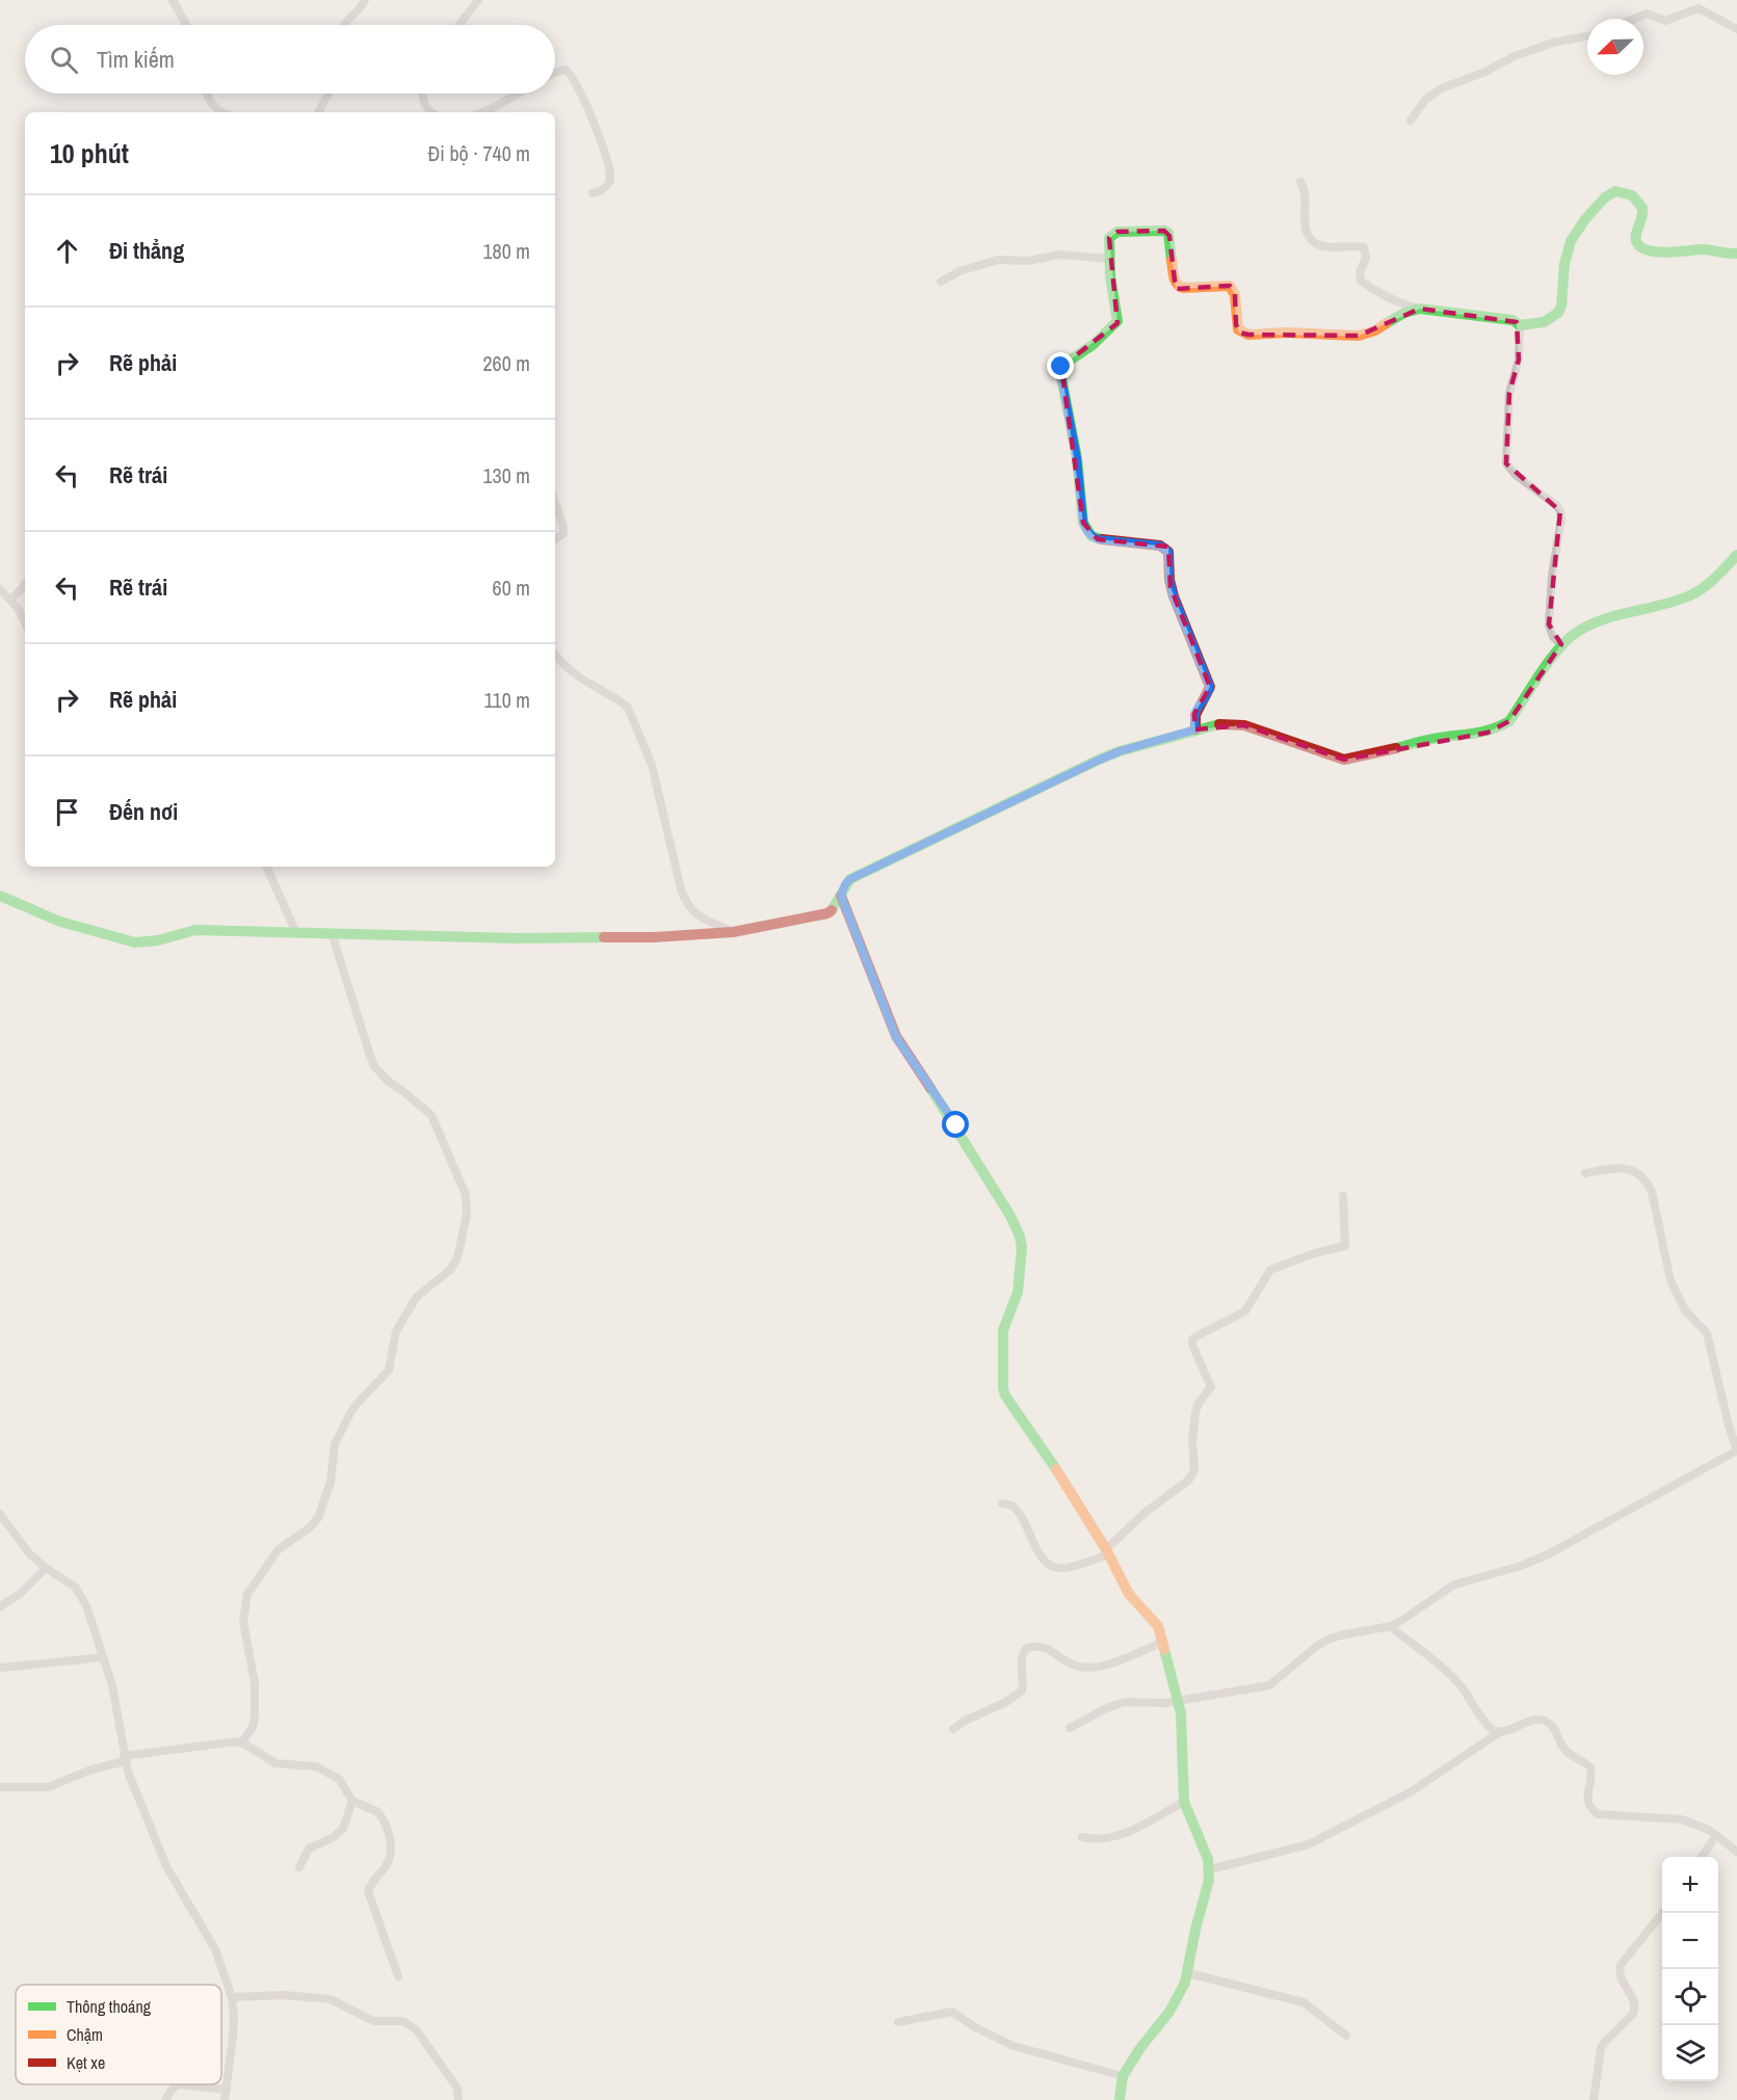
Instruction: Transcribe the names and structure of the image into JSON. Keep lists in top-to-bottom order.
{
  "legend": ["Thông thoáng", "Chậm", "Kẹt xe"],
  "north": "bottom left",
  "page": {
    "search": "Tìm kiếm",
    "heading": ["10 phút", "Đi bộ · 740 m"],
    "list": [
      ["Đi thẳng", "180 m"],
      ["Rẽ phải", "260 m"],
      ["Rẽ trái", "130 m"],
      ["Rẽ trái", "60 m"],
      ["Rẽ phải", "110 m"],
      "Đến nơi"
    ],
    "map_buttons": ["+", "−"]
  }
}
